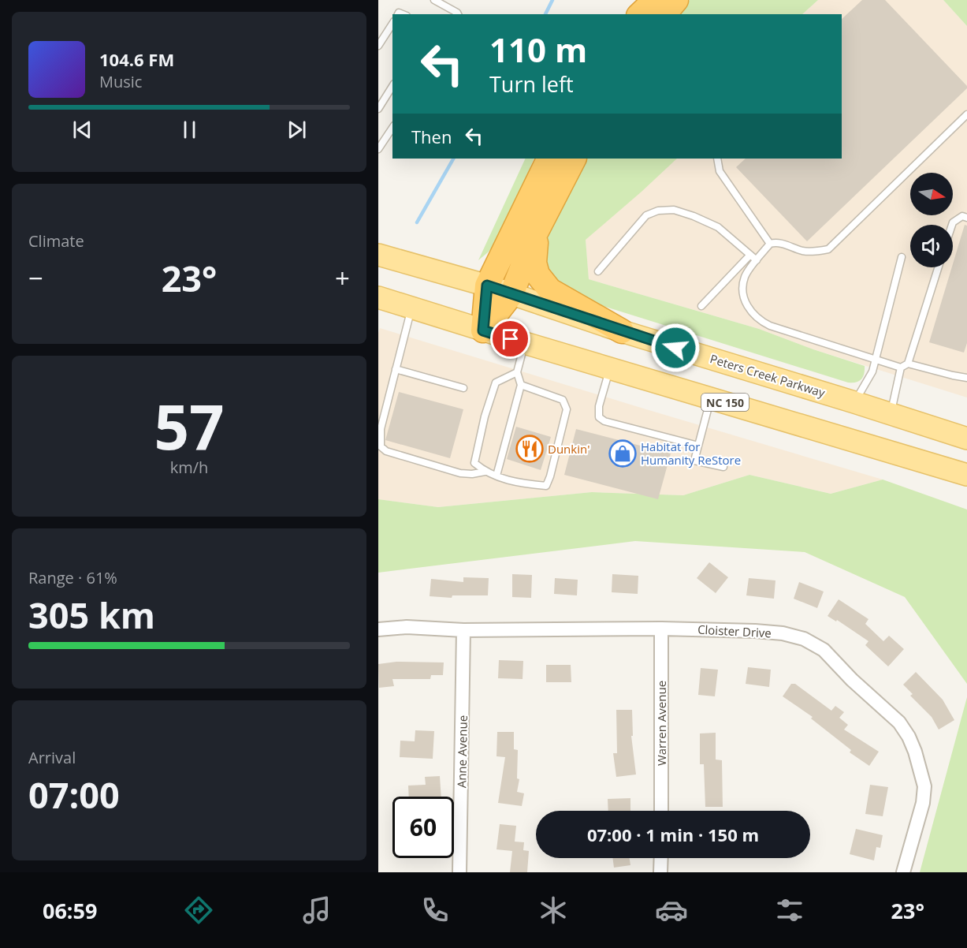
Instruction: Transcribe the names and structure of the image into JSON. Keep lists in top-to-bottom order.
{
  "streets": {
    "main road": ["Peters Creek Parkway", "NC 150"],
    "street": ["Cloister Drive", "Warren Avenue", "Anne Avenue"]
  },
  "crossings": [
    ["Cloister Drive", "Warren Avenue"],
    ["Cloister Drive", "Anne Avenue"]
  ],
  "places": {
    "restaurant": ["Dunkin'"],
    "shop": ["Habitat for Humanity ReStore"]
  },
  "north": "right",
  "page": {
    "turn": ["110 m", "Turn left"],
    "song": ["104.6 FM", "Music"],
    "then": "Then",
    "tile": [
      "Climate",
      ["57", "km/h"],
      ["Range · 61%", "305 km"],
      ["Arrival", "07:00"]
    ],
    "heat": ["−", "23°", "+"],
    "limit": "60",
    "trip": "07:00 · 1 min · 150 m",
    "tabs": ["06:59", "23°"]
  }
}
